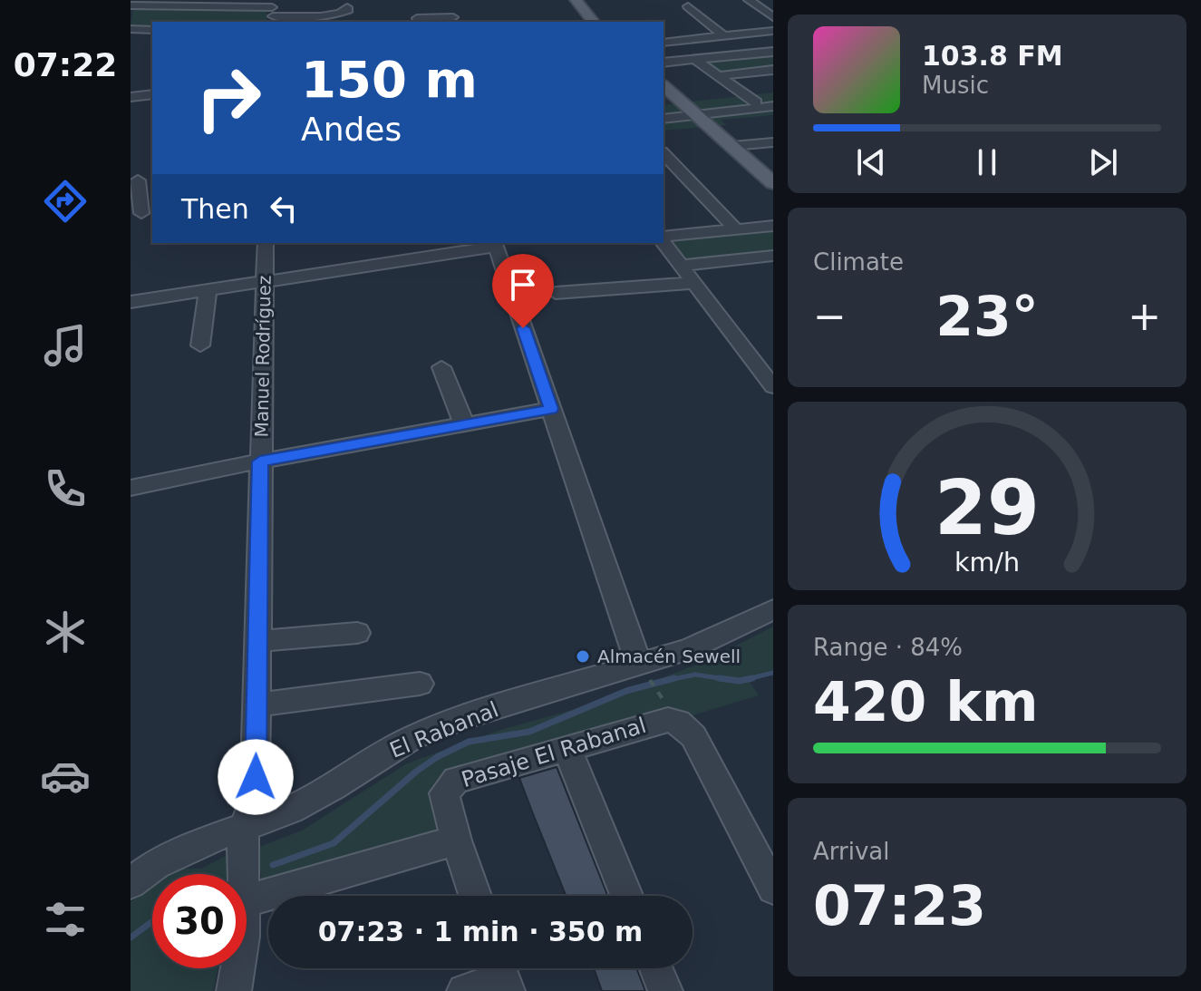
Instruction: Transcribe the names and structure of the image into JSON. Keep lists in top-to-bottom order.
{
  "streets": {
    "street": ["Manuel Rodríguez", "El Rabanal", "Pasaje El Rabanal"]
  },
  "crossings": [
    ["Manuel Rodríguez", "El Rabanal"]
  ],
  "places": ["Almacén Sewell"],
  "page": {
    "tabs": "07:22",
    "turn": ["150 m", "Andes"],
    "song": ["103.8 FM", "Music"],
    "then": "Then",
    "tile": [
      "Climate",
      ["Range · 84%", "420 km"],
      ["Arrival", "07:23"]
    ],
    "heat": ["−", "23°", "+"],
    "limit": "30",
    "trip": "07:23 · 1 min · 350 m",
    "gauge": ["29", "km/h"]
  }
}
